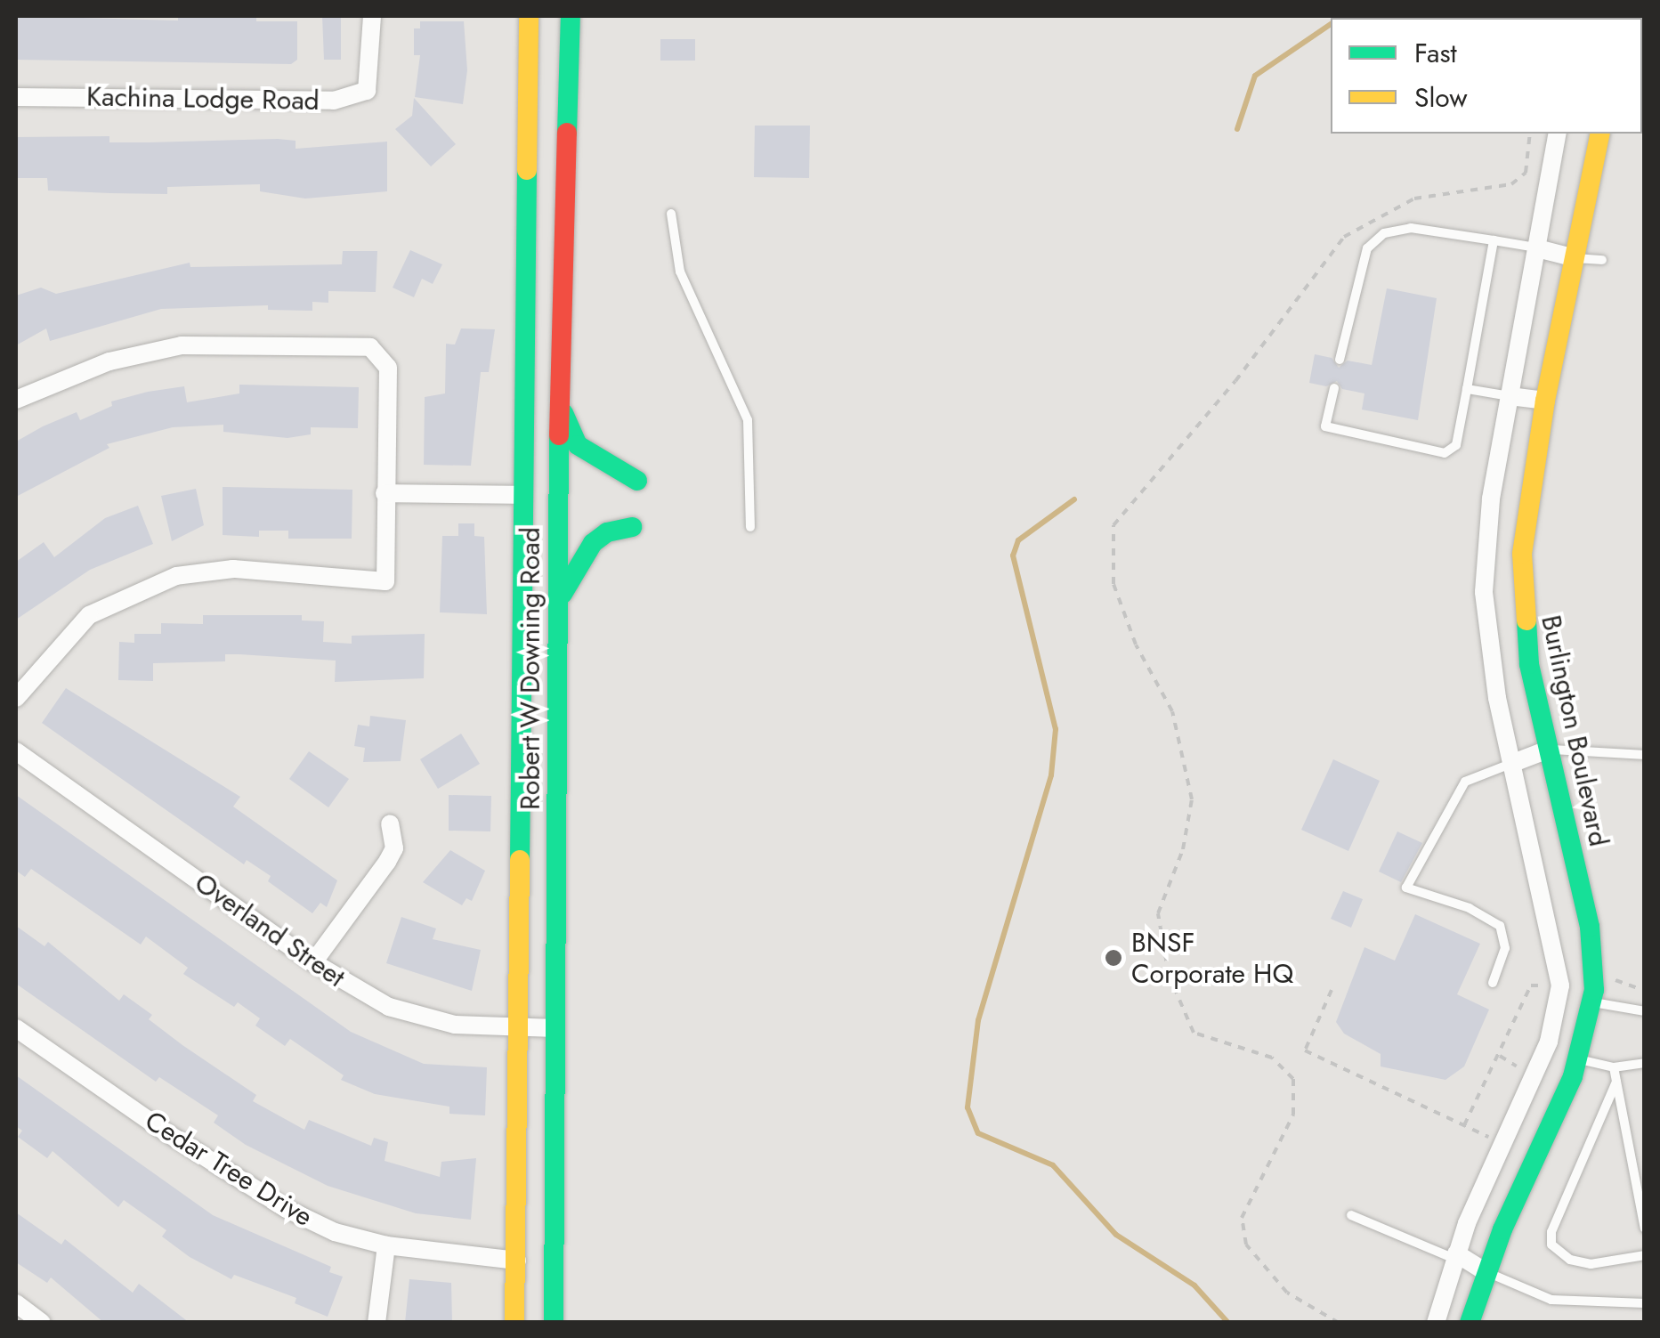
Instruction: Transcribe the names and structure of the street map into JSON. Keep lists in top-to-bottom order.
{
  "streets": {
    "main road": ["Robert W Downing Road", "Burlington Boulevard"],
    "street": ["Kachina Lodge Road", "Overland Street", "Cedar Tree Drive"]
  },
  "crossings": [
    ["Robert W Downing Road", "Overland Street"],
    ["Robert W Downing Road", "Cedar Tree Drive"]
  ],
  "places": ["BNSF Corporate HQ"],
  "legend": ["Fast", "Slow"]
}
